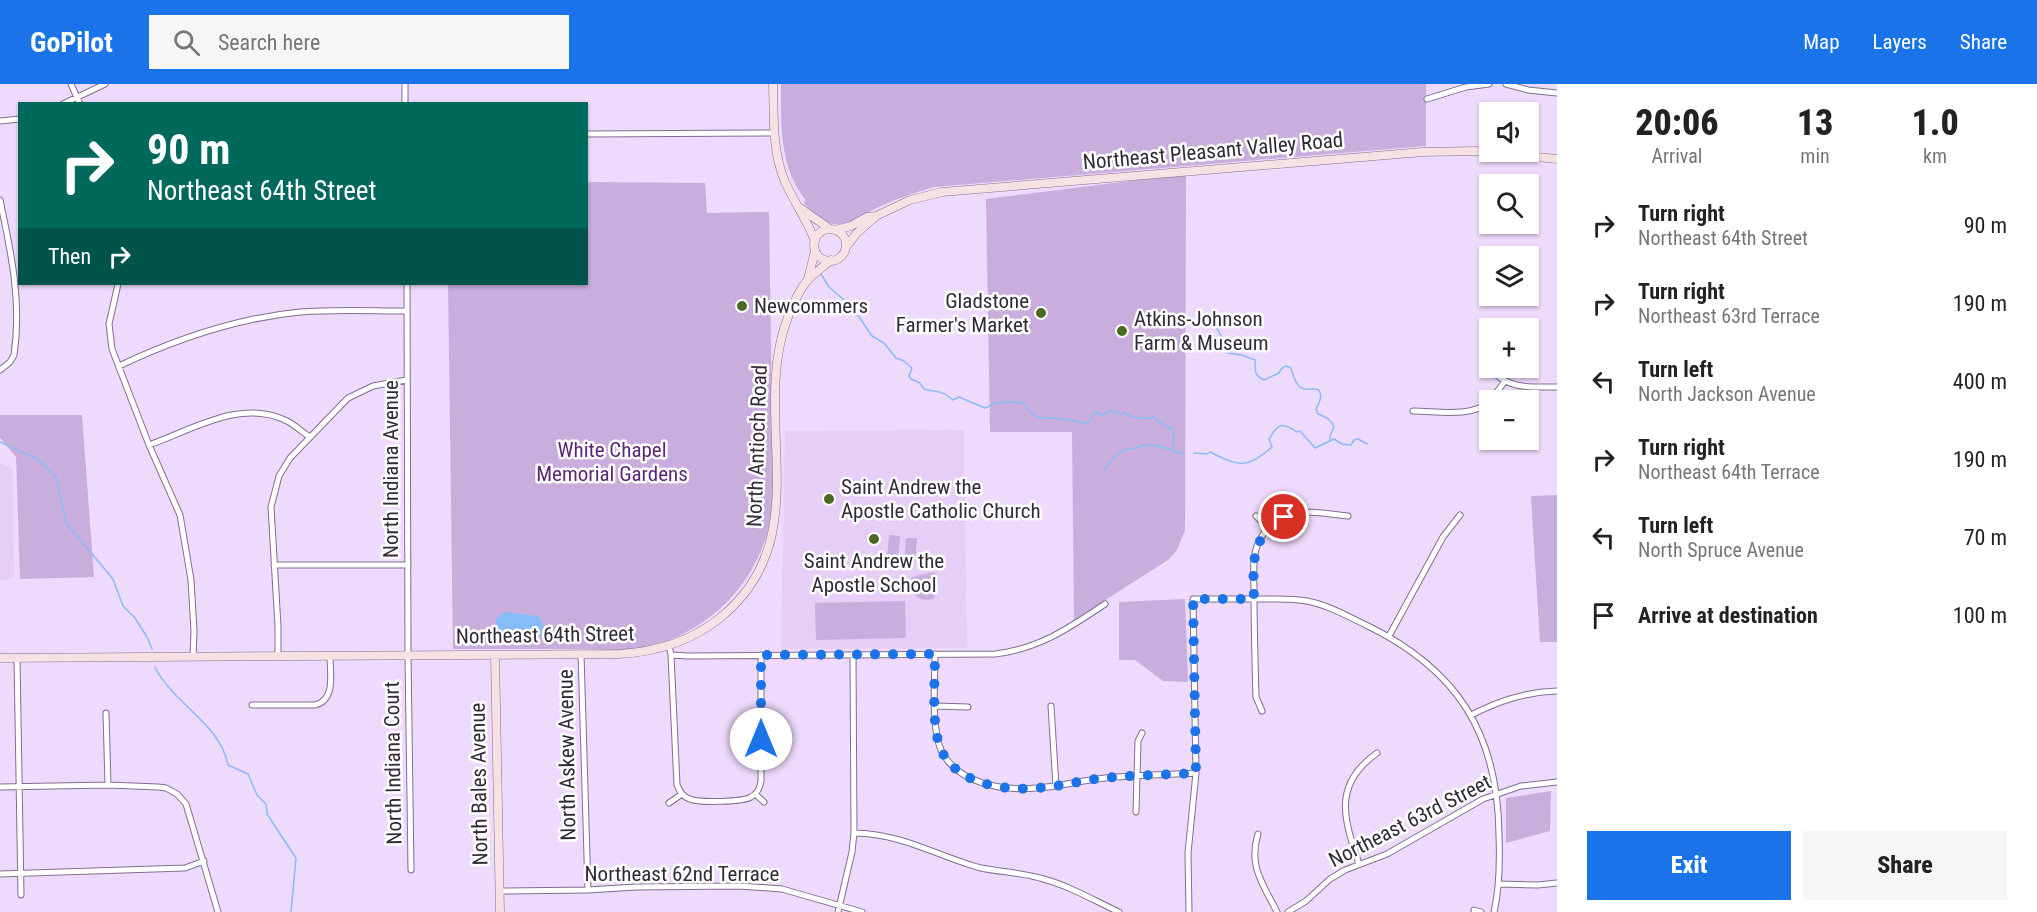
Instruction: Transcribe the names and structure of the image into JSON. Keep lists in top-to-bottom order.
{
  "streets": {
    "street": [
      "Northeast Pleasant Valley Road",
      "North Antioch Road",
      "North Indiana Avenue",
      "Northeast 64th Street",
      "North Askew Avenue",
      "North Indiana Court",
      "North Bales Avenue",
      "Northeast 63rd Street",
      "Northeast 62nd Terrace"
    ]
  },
  "crossings": [
    ["Northeast Pleasant Valley Road", "North Antioch Road"],
    ["North Antioch Road", "Northeast 64th Street"],
    ["North Indiana Avenue", "Northeast 64th Street"],
    ["North Indiana Avenue", "North Indiana Court"],
    ["Northeast 64th Street", "North Askew Avenue"],
    ["Northeast 64th Street", "North Indiana Court"],
    ["Northeast 64th Street", "North Bales Avenue"],
    ["North Askew Avenue", "Northeast 62nd Terrace"],
    ["North Bales Avenue", "Northeast 62nd Terrace"]
  ],
  "parks": ["White Chapel Memorial Gardens"],
  "places": [
    "Newcommers",
    "Gladstone Farmer's Market",
    "Atkins-Johnson Farm & Museum",
    "Saint Andrew the Apostle Catholic Church",
    "Saint Andrew the Apostle School"
  ],
  "page": {
    "header": "GoPilot",
    "search": "Search here",
    "nav": ["Map", "Layers", "Share"],
    "eta": [
      "20:06",
      "Arrival",
      "13",
      "min",
      "1.0",
      "km"
    ],
    "map_buttons": ["+", "−"],
    "turn": ["90 m", "Northeast 64th Street"],
    "list": [
      {
        "name": "Turn right",
        "note": "Northeast 64th Street",
        "value": "90 m"
      },
      {
        "name": "Turn right",
        "note": "Northeast 63rd Terrace",
        "value": "190 m"
      },
      {
        "name": "Turn left",
        "note": "North Jackson Avenue",
        "value": "400 m"
      },
      {
        "name": "Turn right",
        "note": "Northeast 64th Terrace",
        "value": "190 m"
      },
      {
        "name": "Turn left",
        "note": "North Spruce Avenue",
        "value": "70 m"
      },
      {
        "name": "Arrive at destination",
        "value": "100 m"
      }
    ],
    "then": "Then",
    "buttons": ["Exit", "Share"]
  }
}
